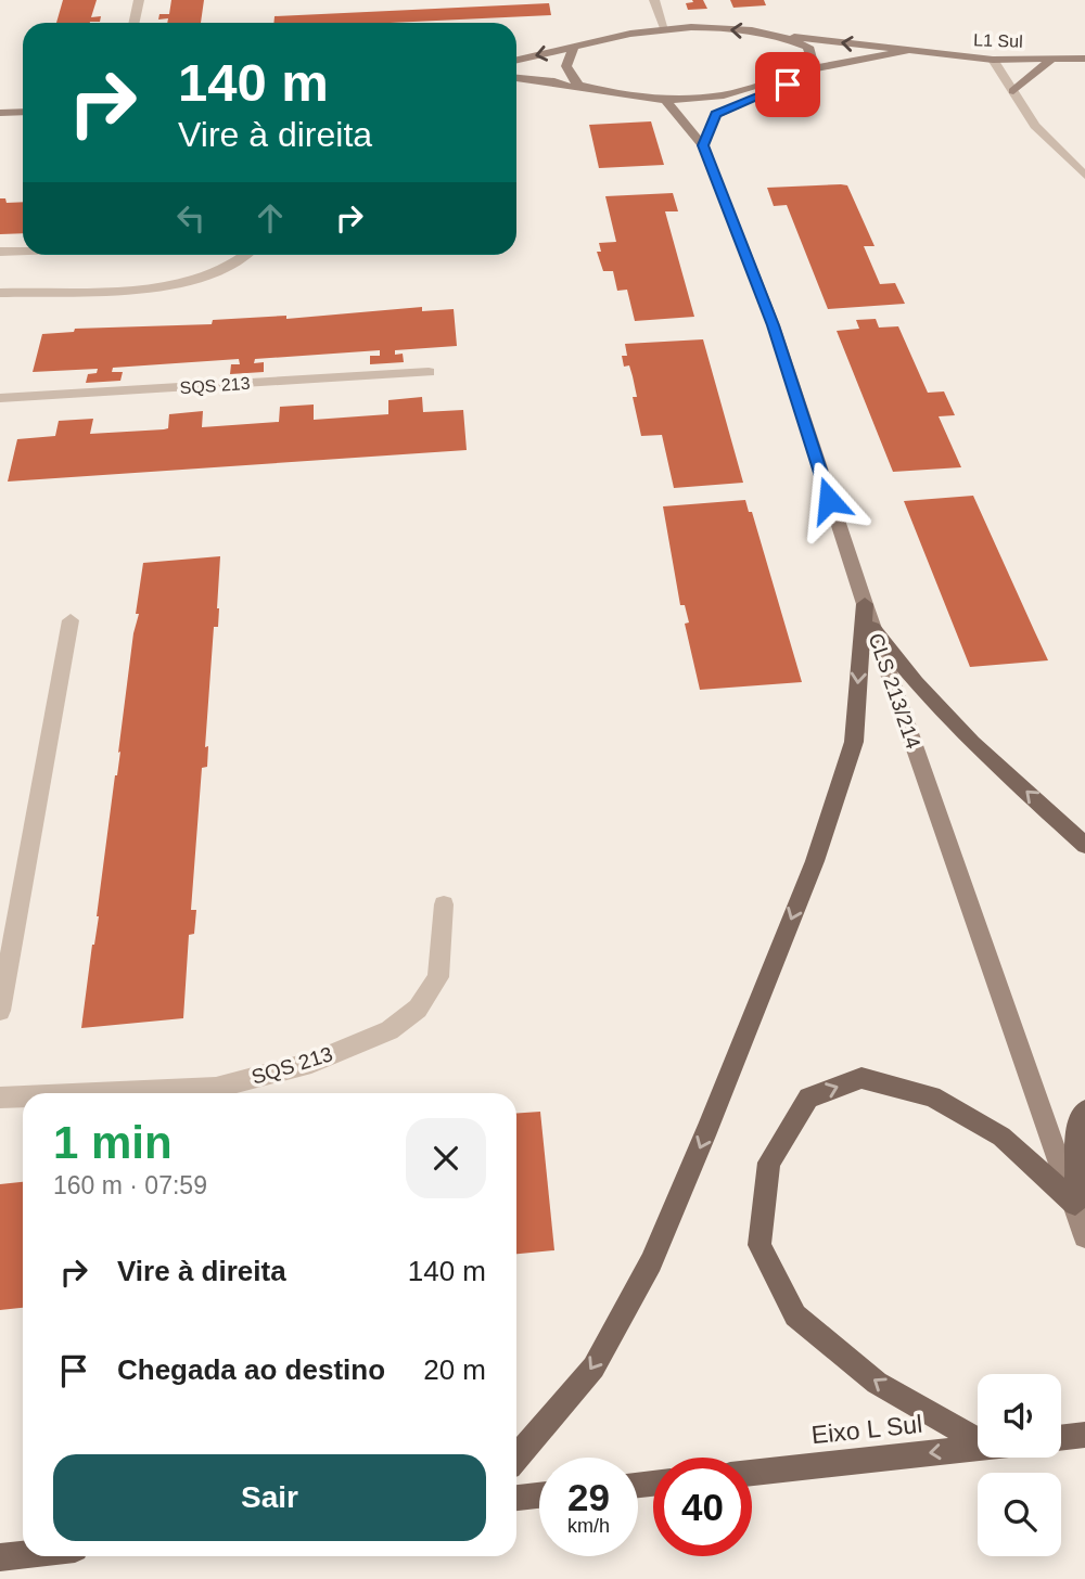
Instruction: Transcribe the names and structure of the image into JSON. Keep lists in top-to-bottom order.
{
  "streets": {
    "main road": ["Eixo L Sul"],
    "street": ["L1 Sul", "SQS 213", "CLS 213/214"]
  },
  "crossings": [
    ["L1 Sul", "CLS 213/214"]
  ],
  "one_way": ["Eixo L Sul"],
  "page": {
    "turn": ["140 m", "Vire à direita"],
    "heading": ["1 min", "160 m · 07:59"],
    "list": [
      {
        "name": "Vire à direita",
        "value": "140 m"
      },
      {
        "name": "Chegada ao destino",
        "value": "20 m"
      }
    ],
    "buttons": "Sair",
    "speed": "29 km/h",
    "limit": "40"
  }
}
